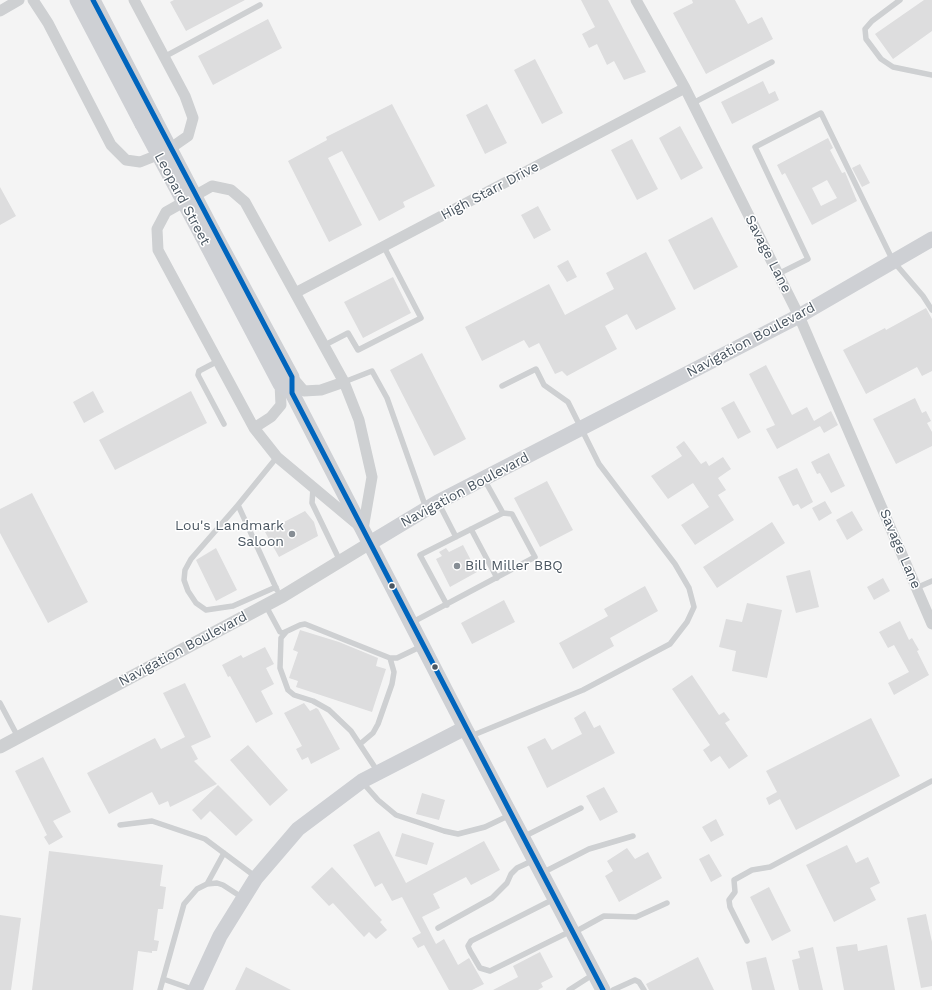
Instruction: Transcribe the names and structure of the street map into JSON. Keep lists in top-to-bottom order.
{
  "streets": {
    "main road": ["Leopard Street", "Navigation Boulevard"],
    "street": ["High Starr Drive", "Savage Lane"]
  },
  "crossings": [
    ["High Starr Drive", "Savage Lane"],
    ["Leopard Street", "Navigation Boulevard"],
    ["Savage Lane", "Navigation Boulevard"]
  ],
  "places": ["Lou's Landmark Saloon", "Bill Miller BBQ"]
}
